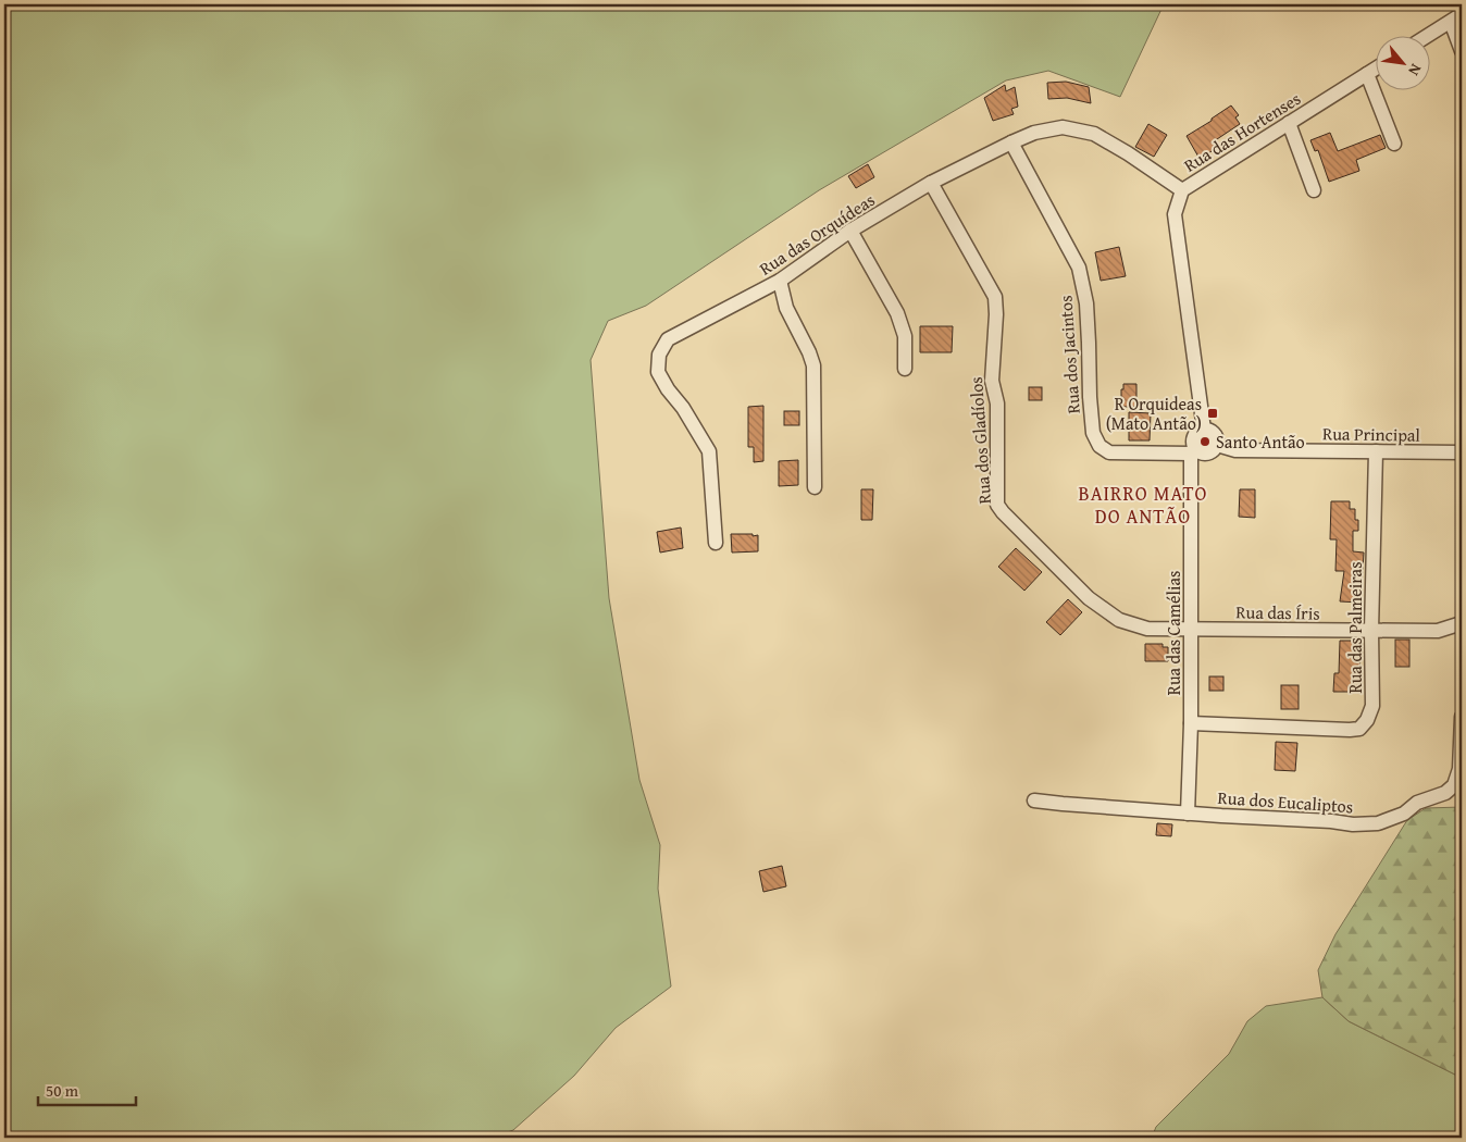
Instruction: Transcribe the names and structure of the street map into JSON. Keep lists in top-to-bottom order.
{
  "streets": {
    "street": [
      "Rua das Hortenses",
      "Rua das Orquídeas",
      "Rua dos Jacintos",
      "Rua Principal",
      "Rua dos Gladíolos",
      "Rua das Íris",
      "Rua das Palmeiras",
      "Rua das Camélias",
      "Rua dos Eucaliptos"
    ]
  },
  "crossings": [
    ["Rua das Hortenses", "Rua das Orquídeas"],
    ["Rua das Hortenses", "Rua dos Jacintos"],
    ["Rua das Hortenses", "Rua Principal"],
    ["Rua das Hortenses", "Rua das Camélias"],
    ["Rua das Orquídeas", "Rua dos Jacintos"],
    ["Rua das Orquídeas", "Rua dos Gladíolos"],
    ["Rua dos Jacintos", "Rua Principal"],
    ["Rua dos Jacintos", "Rua das Camélias"],
    ["Rua Principal", "Rua das Palmeiras"],
    ["Rua Principal", "Rua das Camélias"],
    ["Rua dos Gladíolos", "Rua das Íris"],
    ["Rua dos Gladíolos", "Rua das Camélias"],
    ["Rua das Íris", "Rua das Palmeiras"],
    ["Rua das Íris", "Rua das Camélias"],
    ["Rua das Palmeiras", "Rua das Camélias"],
    ["Rua das Camélias", "Rua dos Eucaliptos"]
  ],
  "districts": ["BAIRRO MATO DO ANTÃO"],
  "places": {
    "transit": ["R Orquideas (Mato Antão)"],
    "other": ["Santo Antão"]
  },
  "scale_bar": "50 m",
  "north": "bottom right"
}
